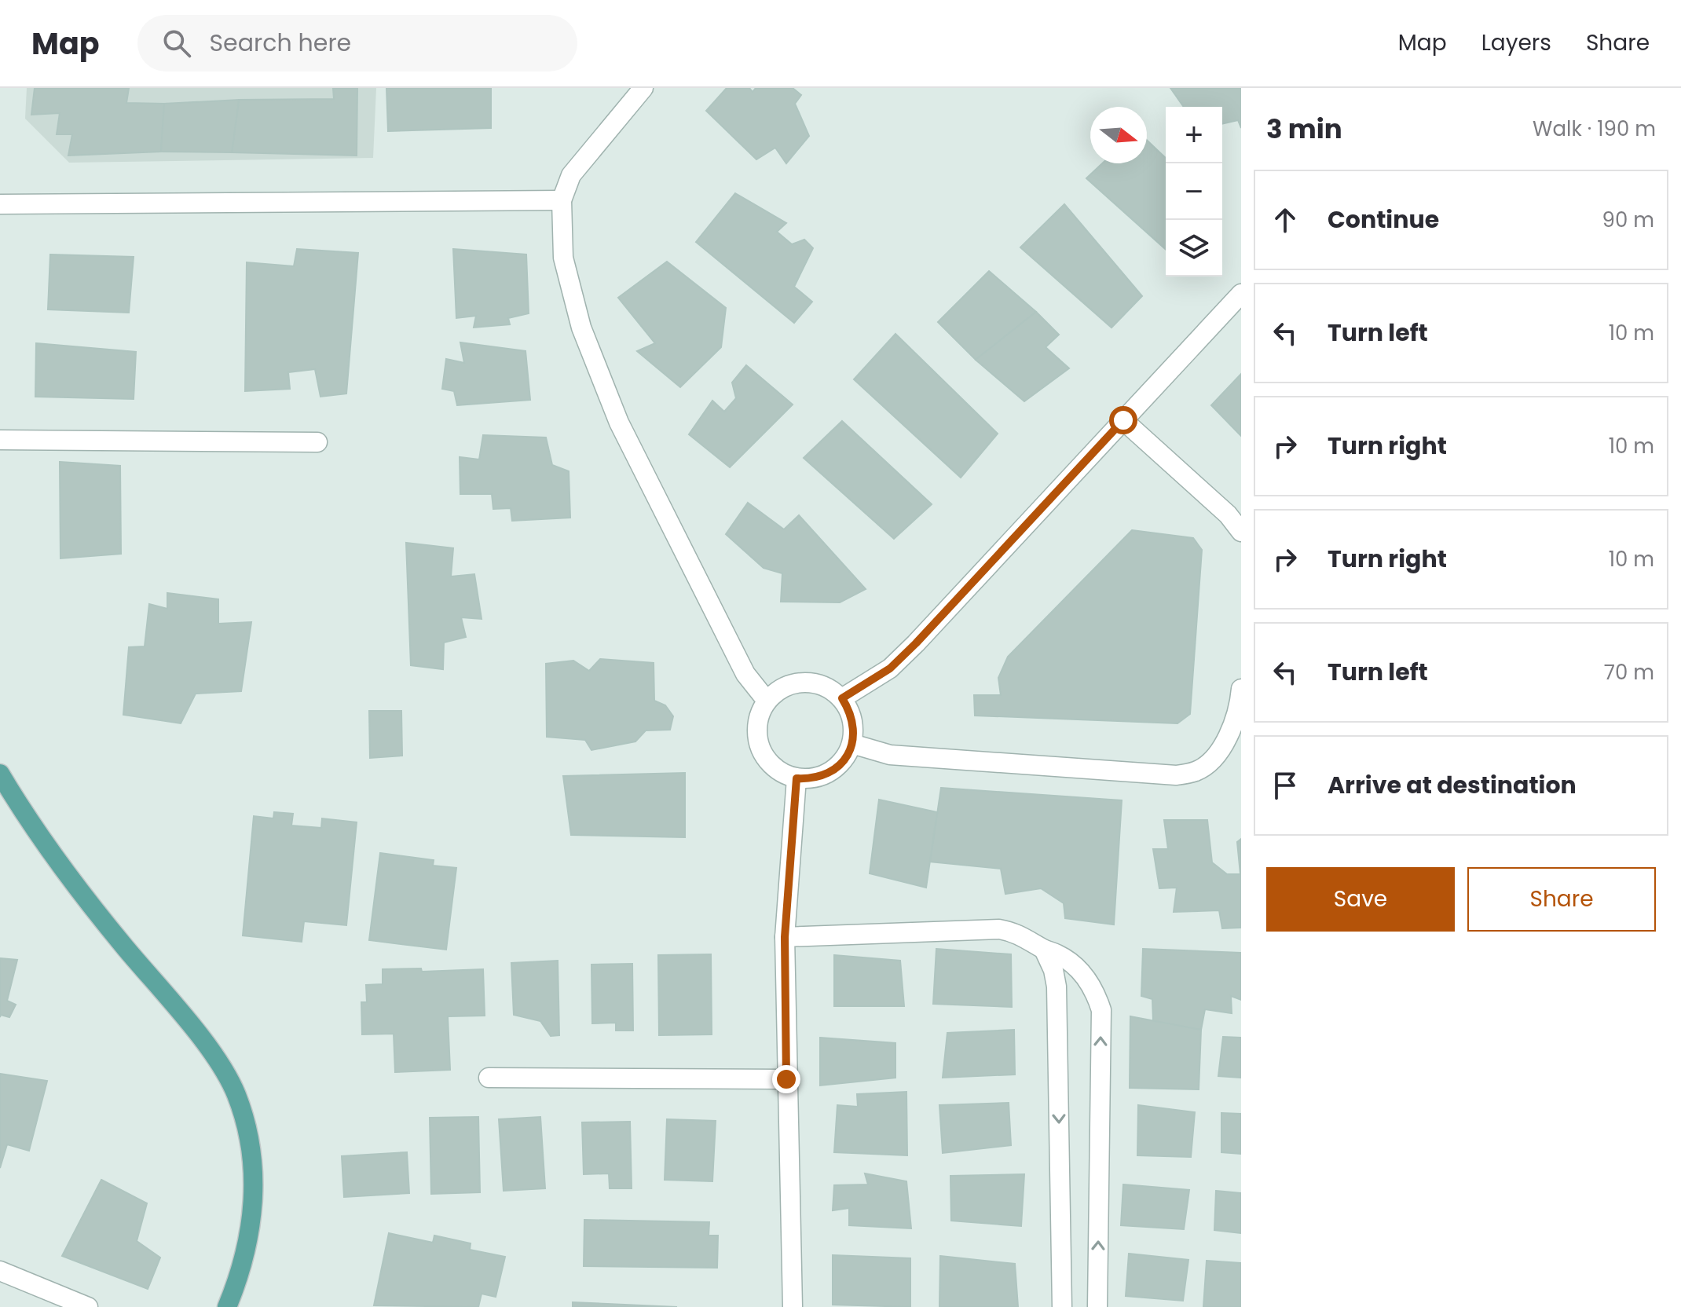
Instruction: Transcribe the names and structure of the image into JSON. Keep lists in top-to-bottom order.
{
  "north": "right",
  "page": {
    "header": "Map",
    "search": "Search here",
    "nav": ["Map", "Layers", "Share"],
    "heading": ["3 min", "Walk · 190 m"],
    "map_buttons": ["+", "−"],
    "list": [
      ["Continue", "90 m"],
      ["Turn left", "10 m"],
      ["Turn right", "10 m"],
      ["Turn right", "10 m"],
      ["Turn left", "70 m"],
      "Arrive at destination"
    ],
    "buttons": ["Save", "Share"]
  }
}
